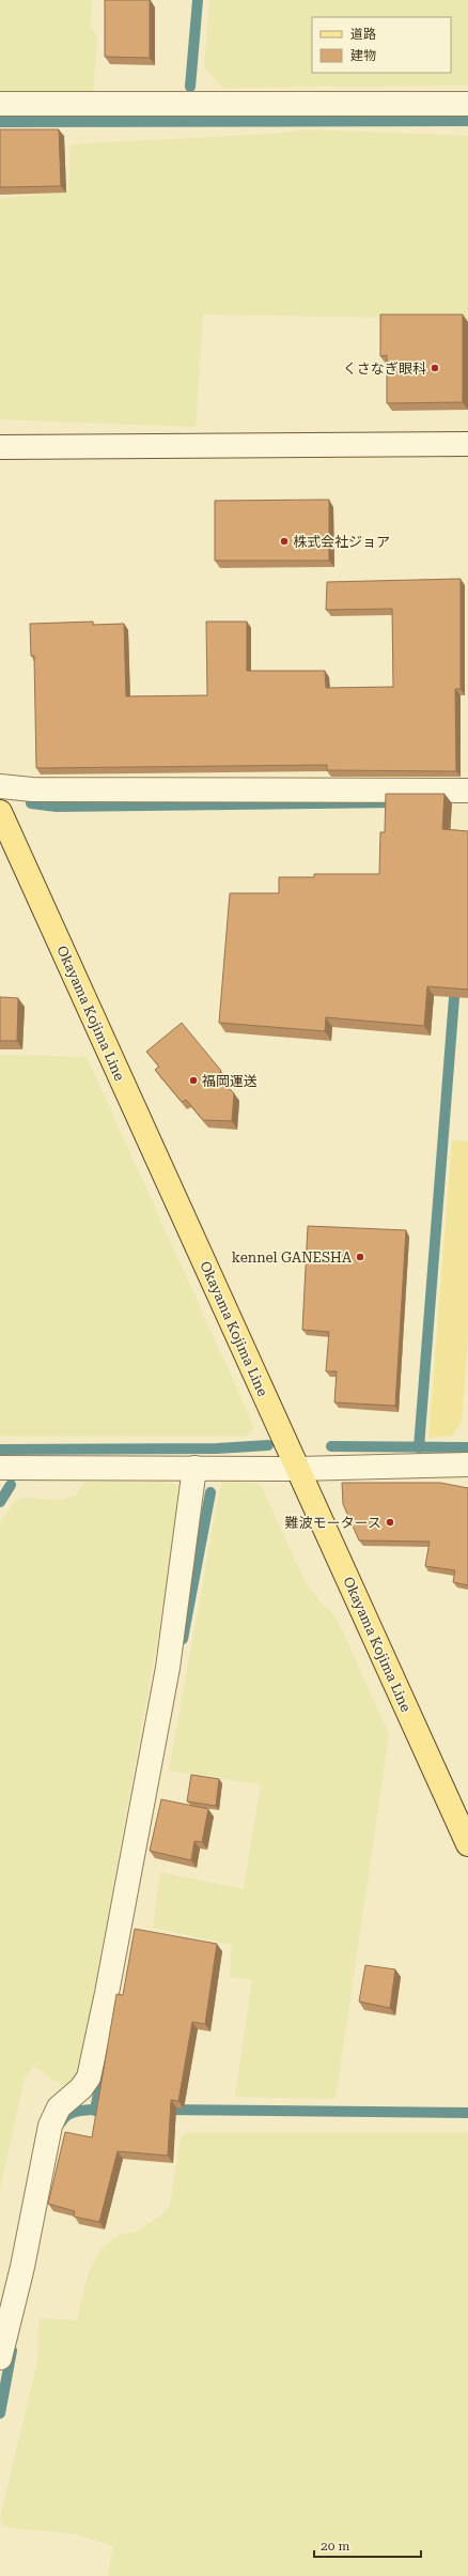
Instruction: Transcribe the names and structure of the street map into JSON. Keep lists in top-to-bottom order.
{
  "streets": {
    "main road": ["Okayama Kojima Line"]
  },
  "places": [
    "くさなぎ眼科",
    "株式会社ジョア",
    "福岡運送",
    "kennel GANESHA",
    "難波モータース"
  ],
  "legend": ["道路", "建物"],
  "scale_bar": "20 m"
}
